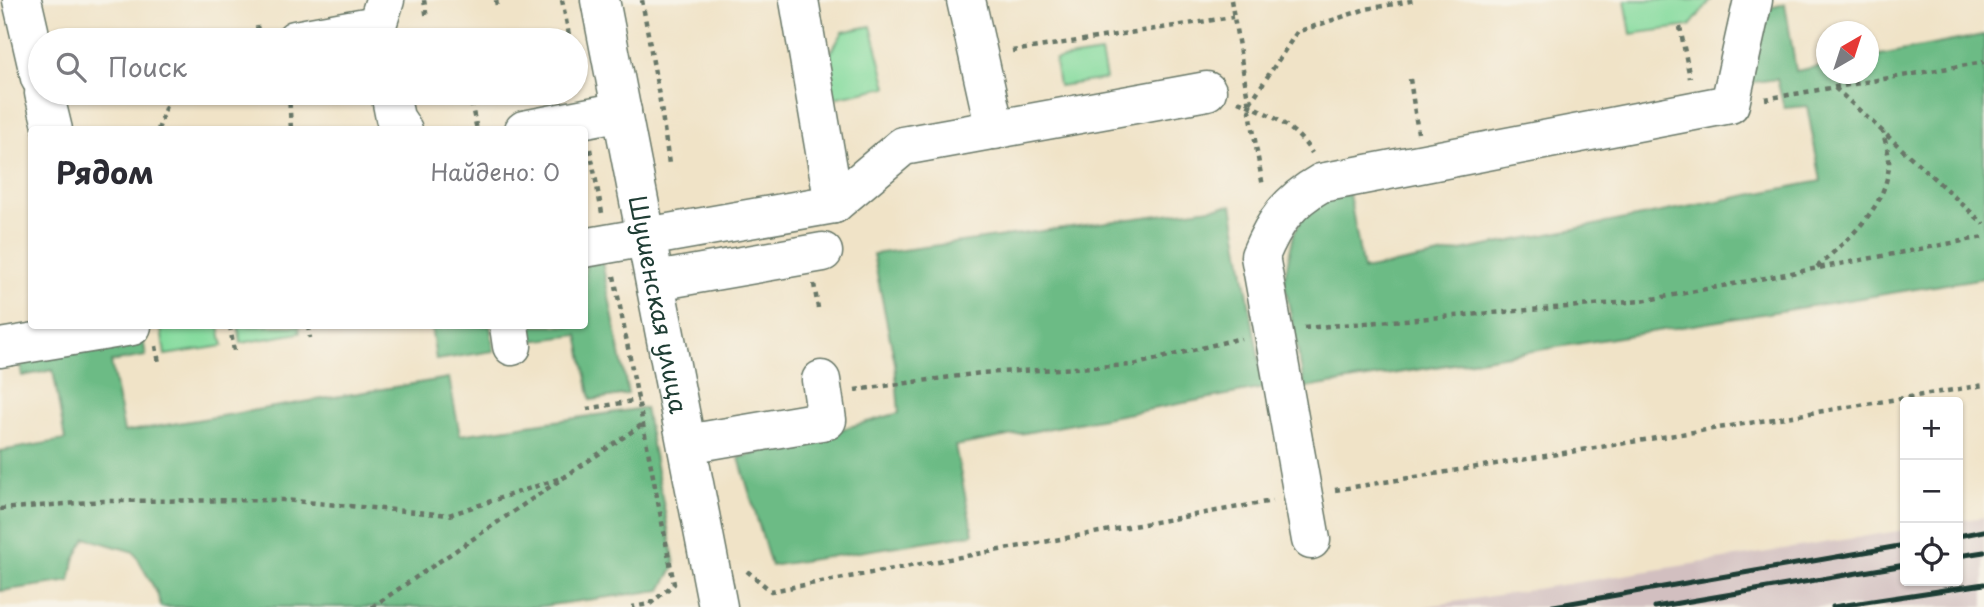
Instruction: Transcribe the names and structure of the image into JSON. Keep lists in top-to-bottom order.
{
  "streets": {
    "street": ["Шушенская улица"]
  },
  "north": "top right",
  "page": {
    "search": "Поиск",
    "heading": ["Рядом", "Найдено: 0"],
    "map_buttons": ["+", "−"]
  }
}
